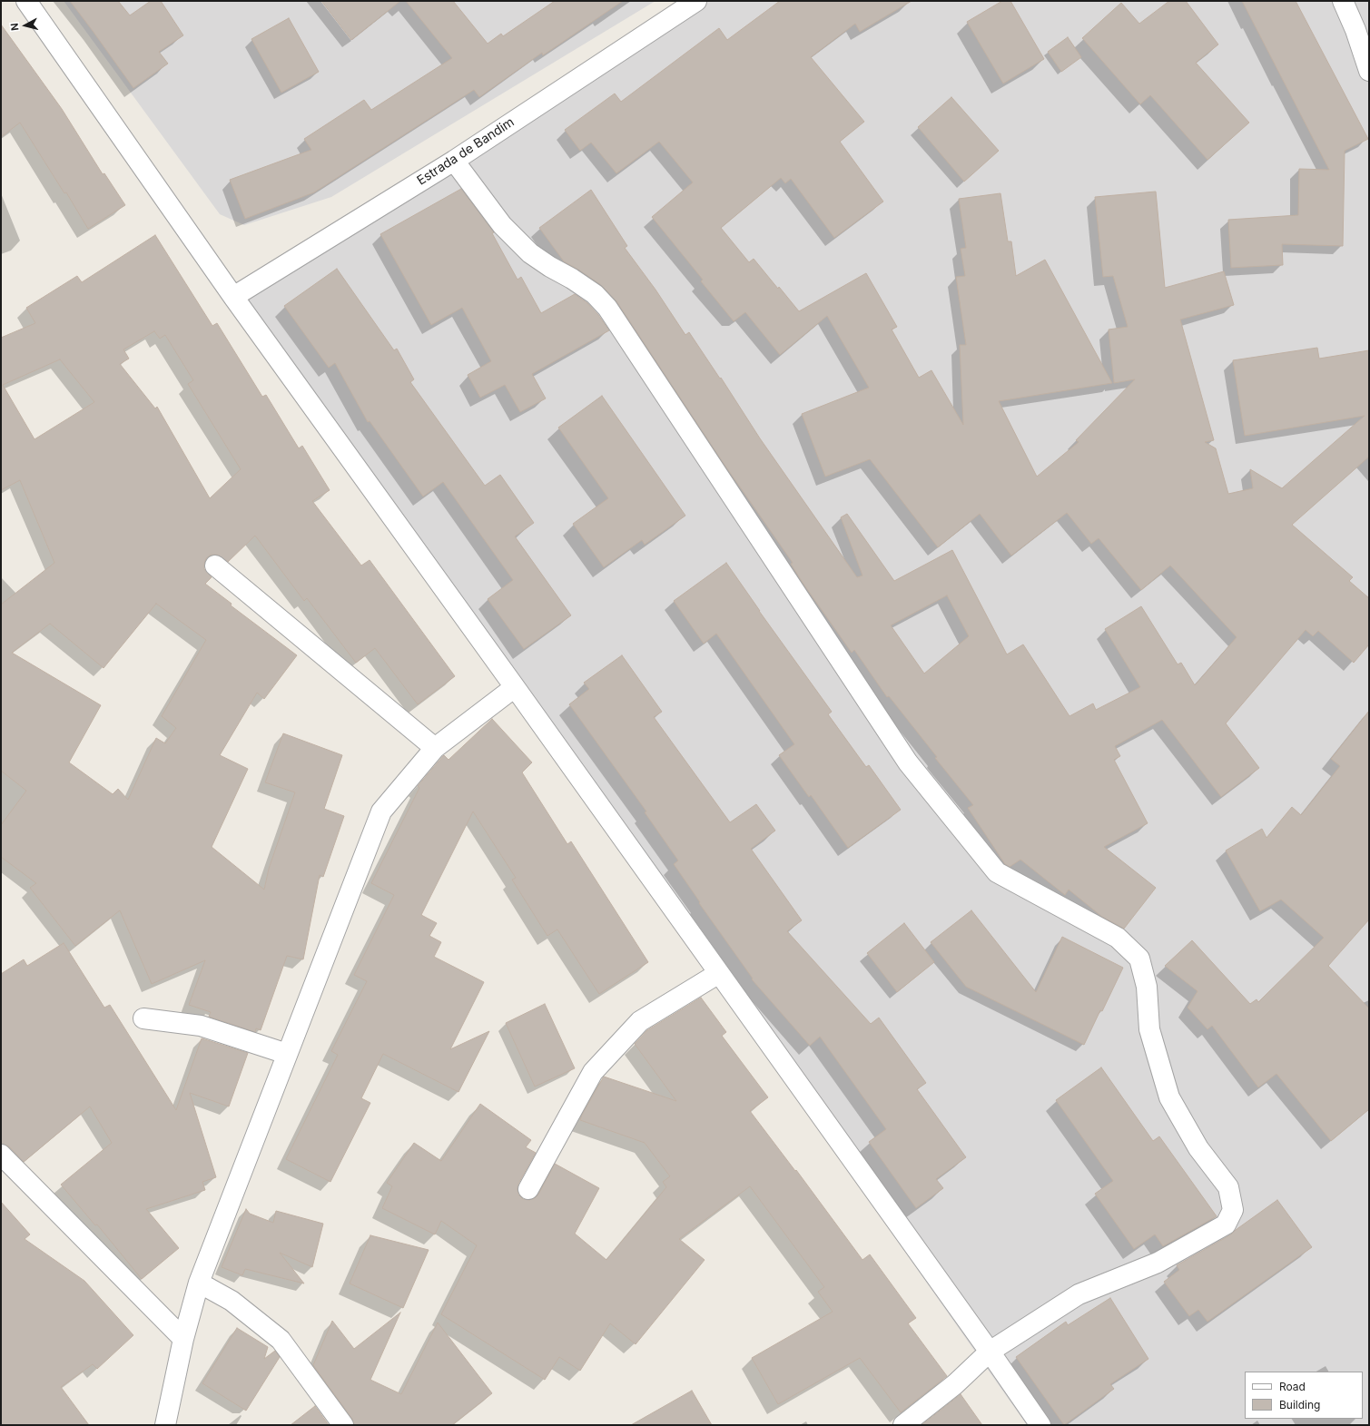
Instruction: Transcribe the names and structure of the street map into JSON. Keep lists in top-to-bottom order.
{
  "streets": {
    "street": ["Estrada de Bandim"]
  },
  "legend": ["Road", "Building"],
  "north": "left"
}
